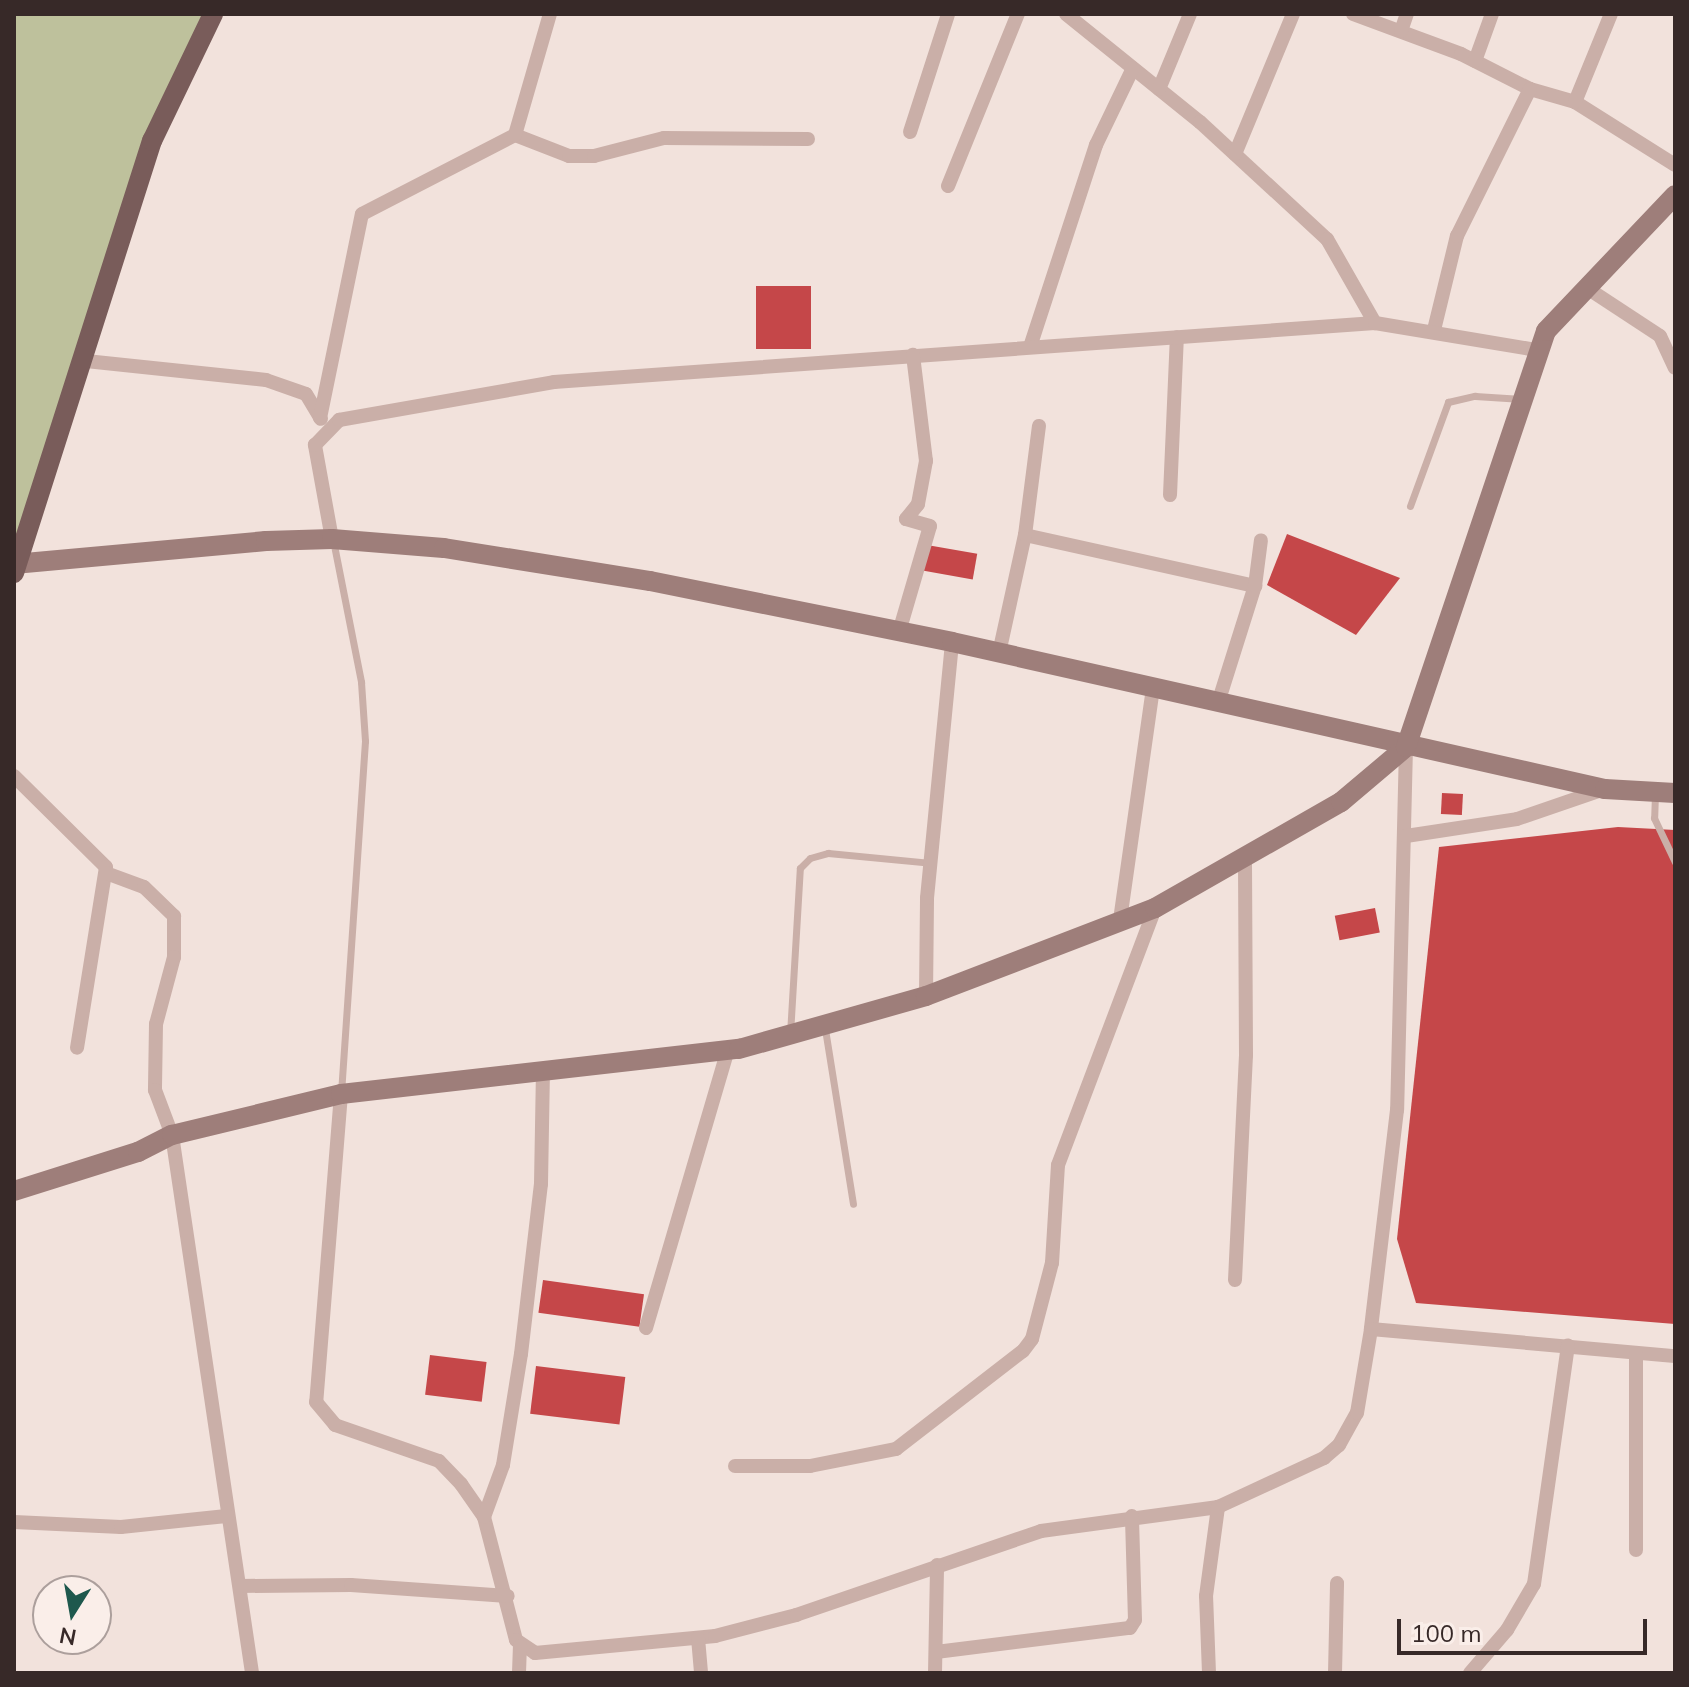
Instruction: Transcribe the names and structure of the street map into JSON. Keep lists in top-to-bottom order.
{
  "scale_bar": "100 m",
  "north": "bottom"
}
